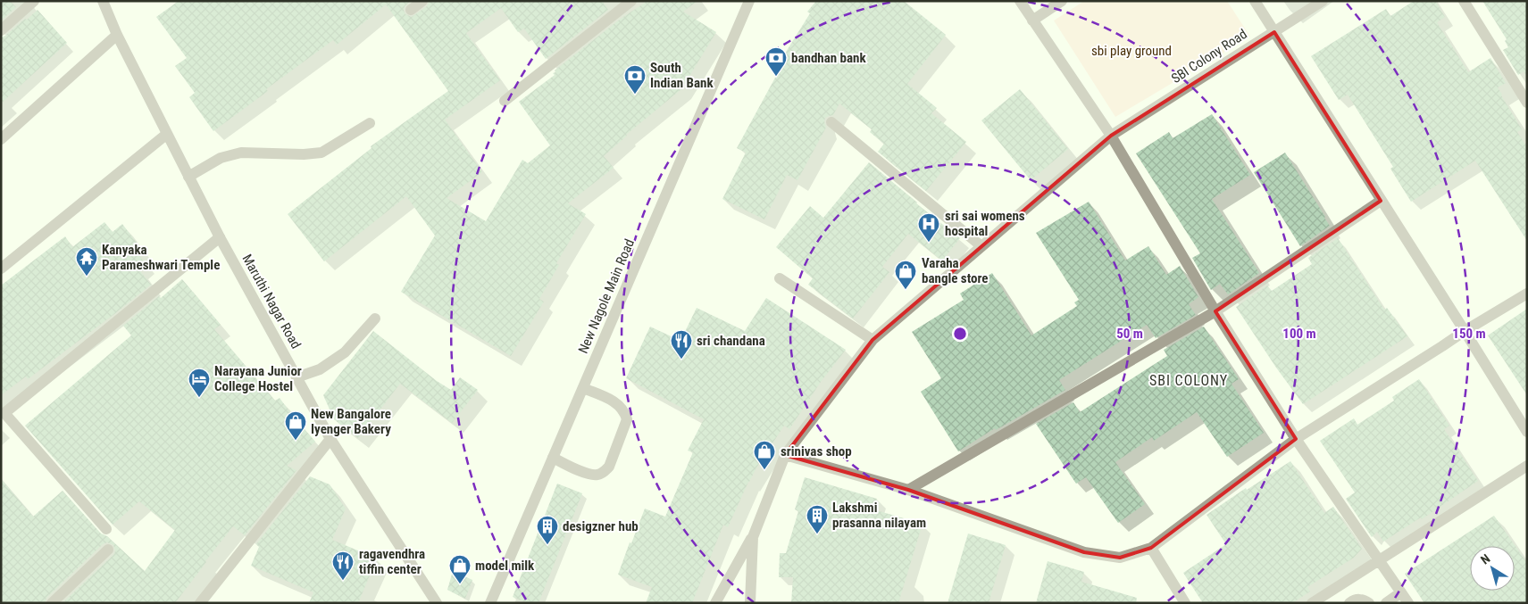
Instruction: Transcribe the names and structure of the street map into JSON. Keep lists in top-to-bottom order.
{
  "streets": {
    "street": ["SBI Colony Road", "New Nagole Main Road", "Maruthi Nagar Road"]
  },
  "districts": ["SBI COLONY"],
  "parks": ["sbi play ground"],
  "places": {
    "bank": ["bandhan bank", "South Indian Bank"],
    "hospital": ["sri sai womens hospital"],
    "temple": ["Kanyaka Parameshwari Temple"],
    "shop": [
      "Varaha bangle store",
      "New Bangalore Iyenger Bakery",
      "srinivas shop",
      "model milk"
    ],
    "restaurant": ["sri chandana", "ragavendhra tiffin center"],
    "hotel": ["Narayana Junior College Hostel"],
    "building": ["Lakshmi prasanna nilayam", "desigzner hub"]
  },
  "north": "top left",
  "rings": ["50 m", "100 m", "150 m"]
}
